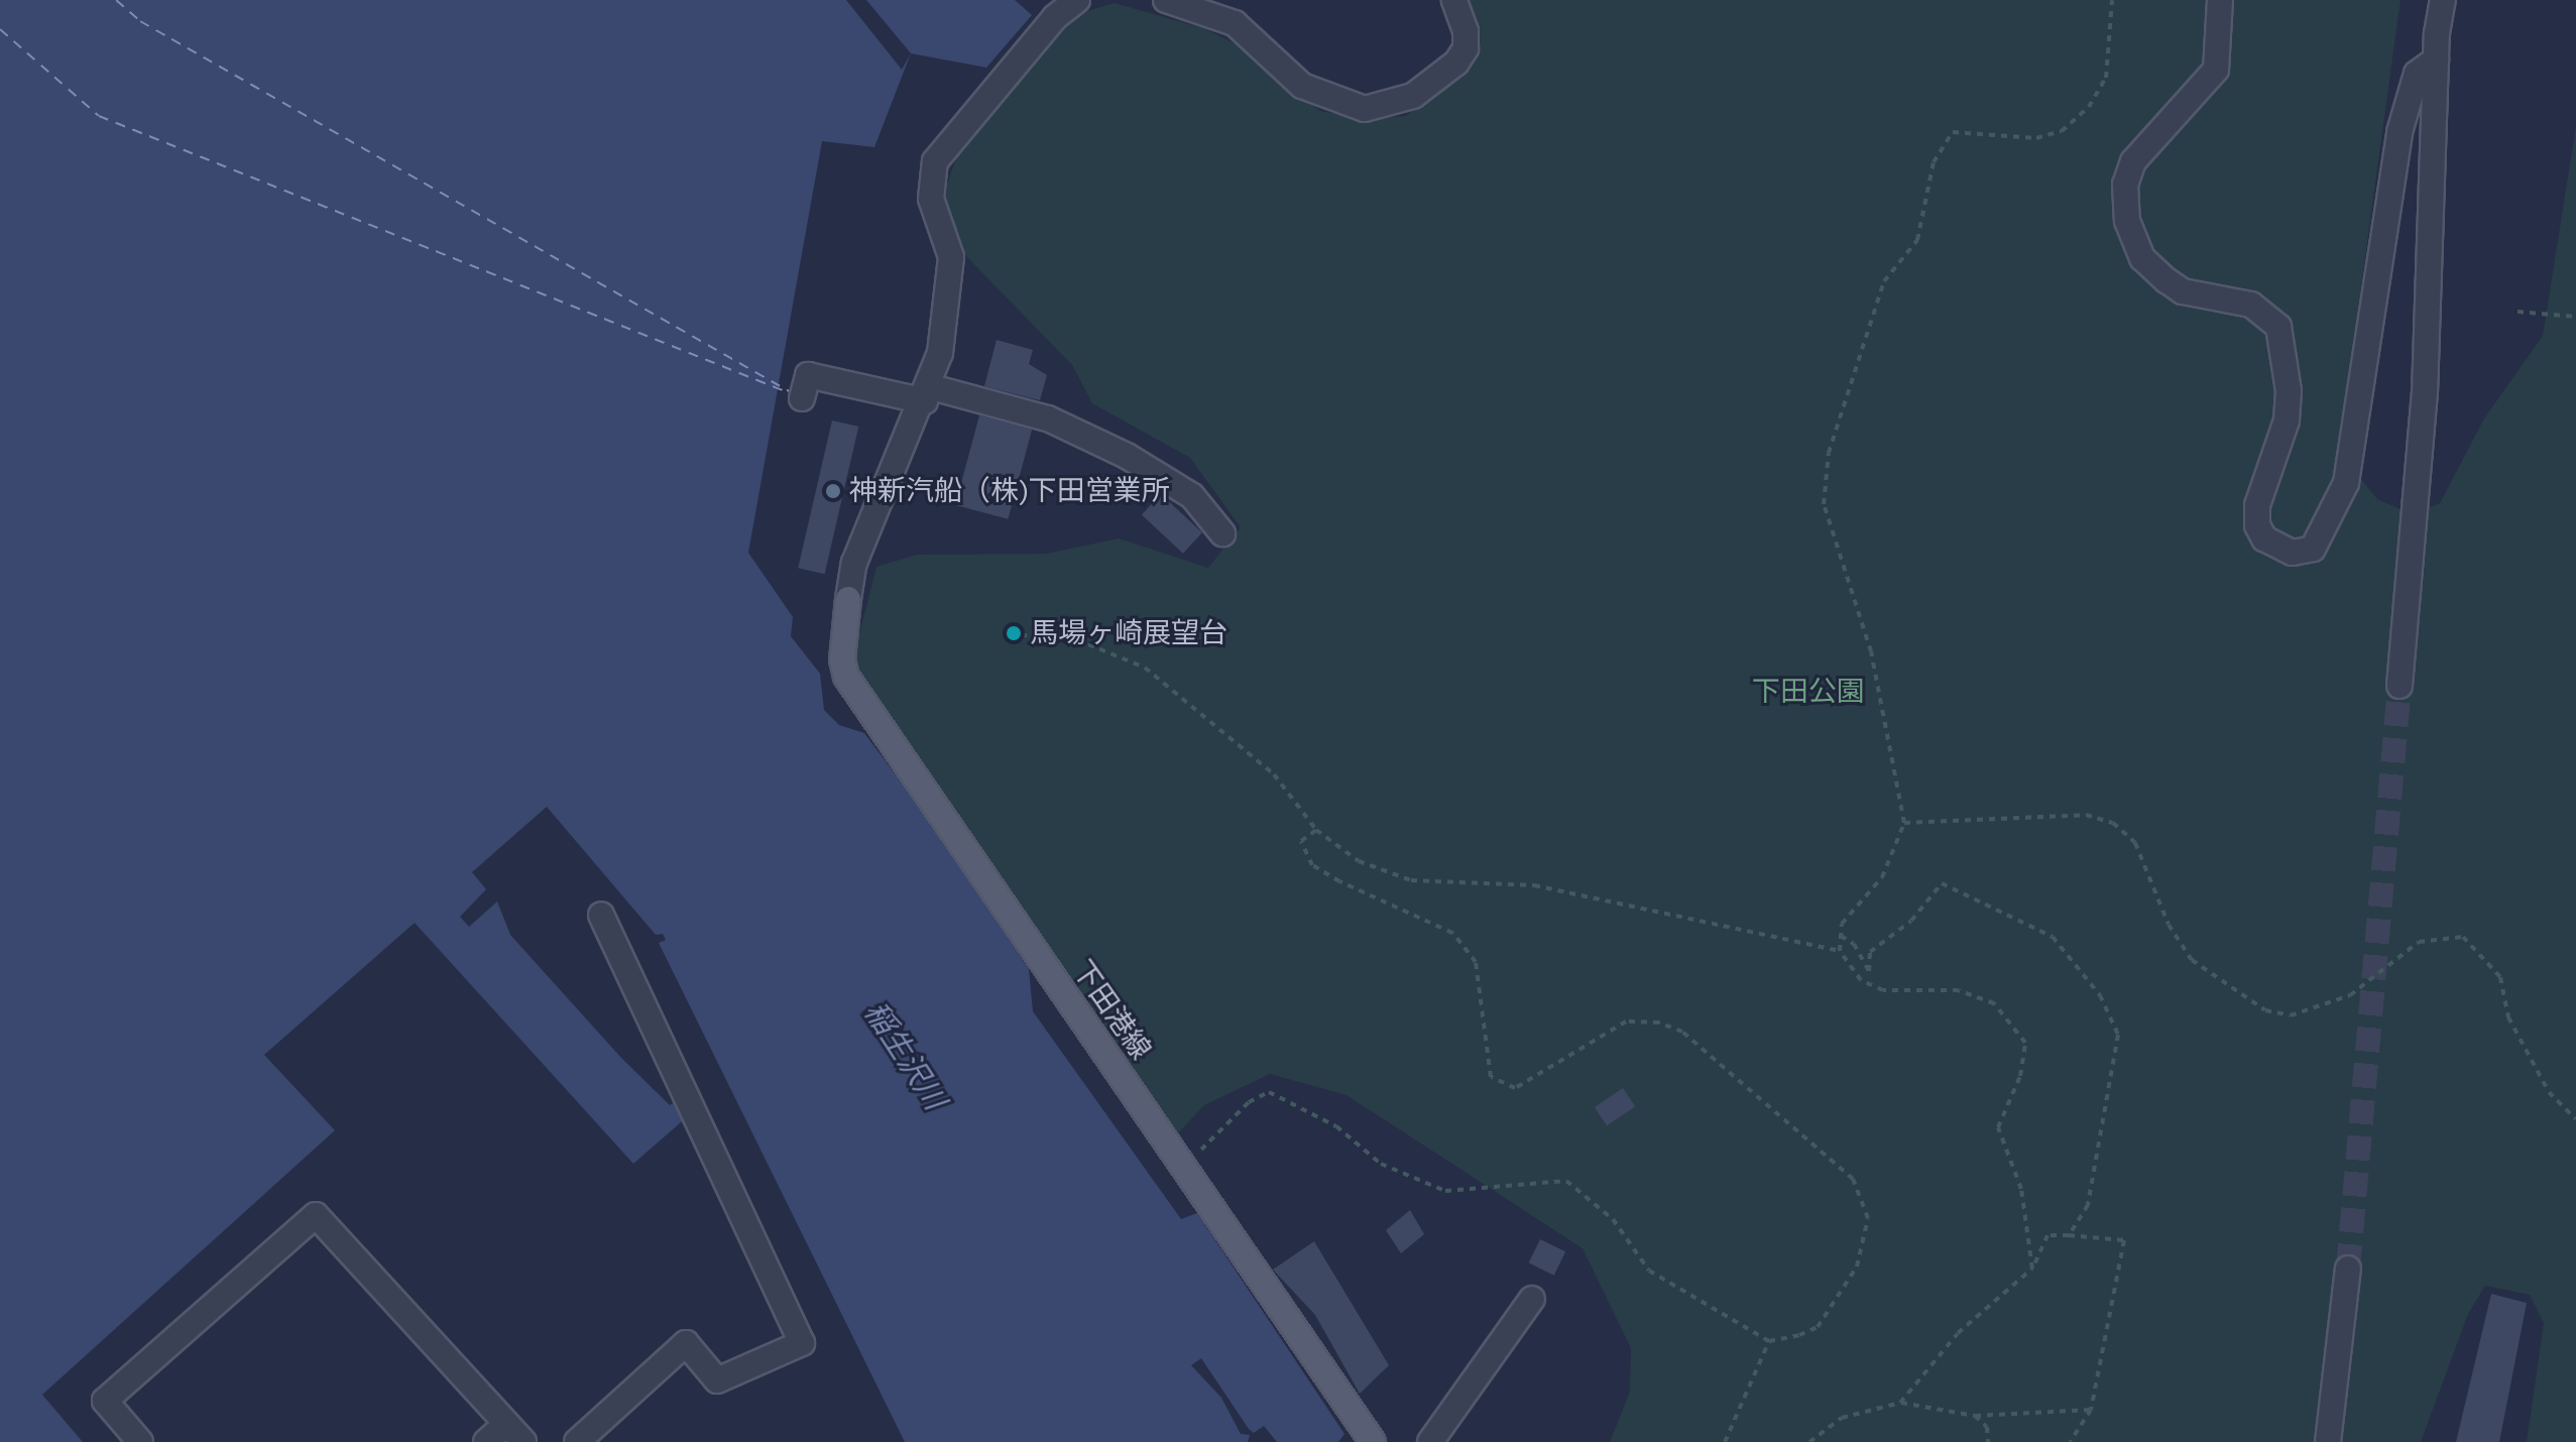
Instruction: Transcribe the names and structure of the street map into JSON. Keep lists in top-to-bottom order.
{
  "streets": {
    "main road": ["下田港線"]
  },
  "water": ["稲生沢川"],
  "parks": ["下田公園"],
  "places": ["神新汽船（株)下田営業所", "馬場ヶ崎展望台"]
}
